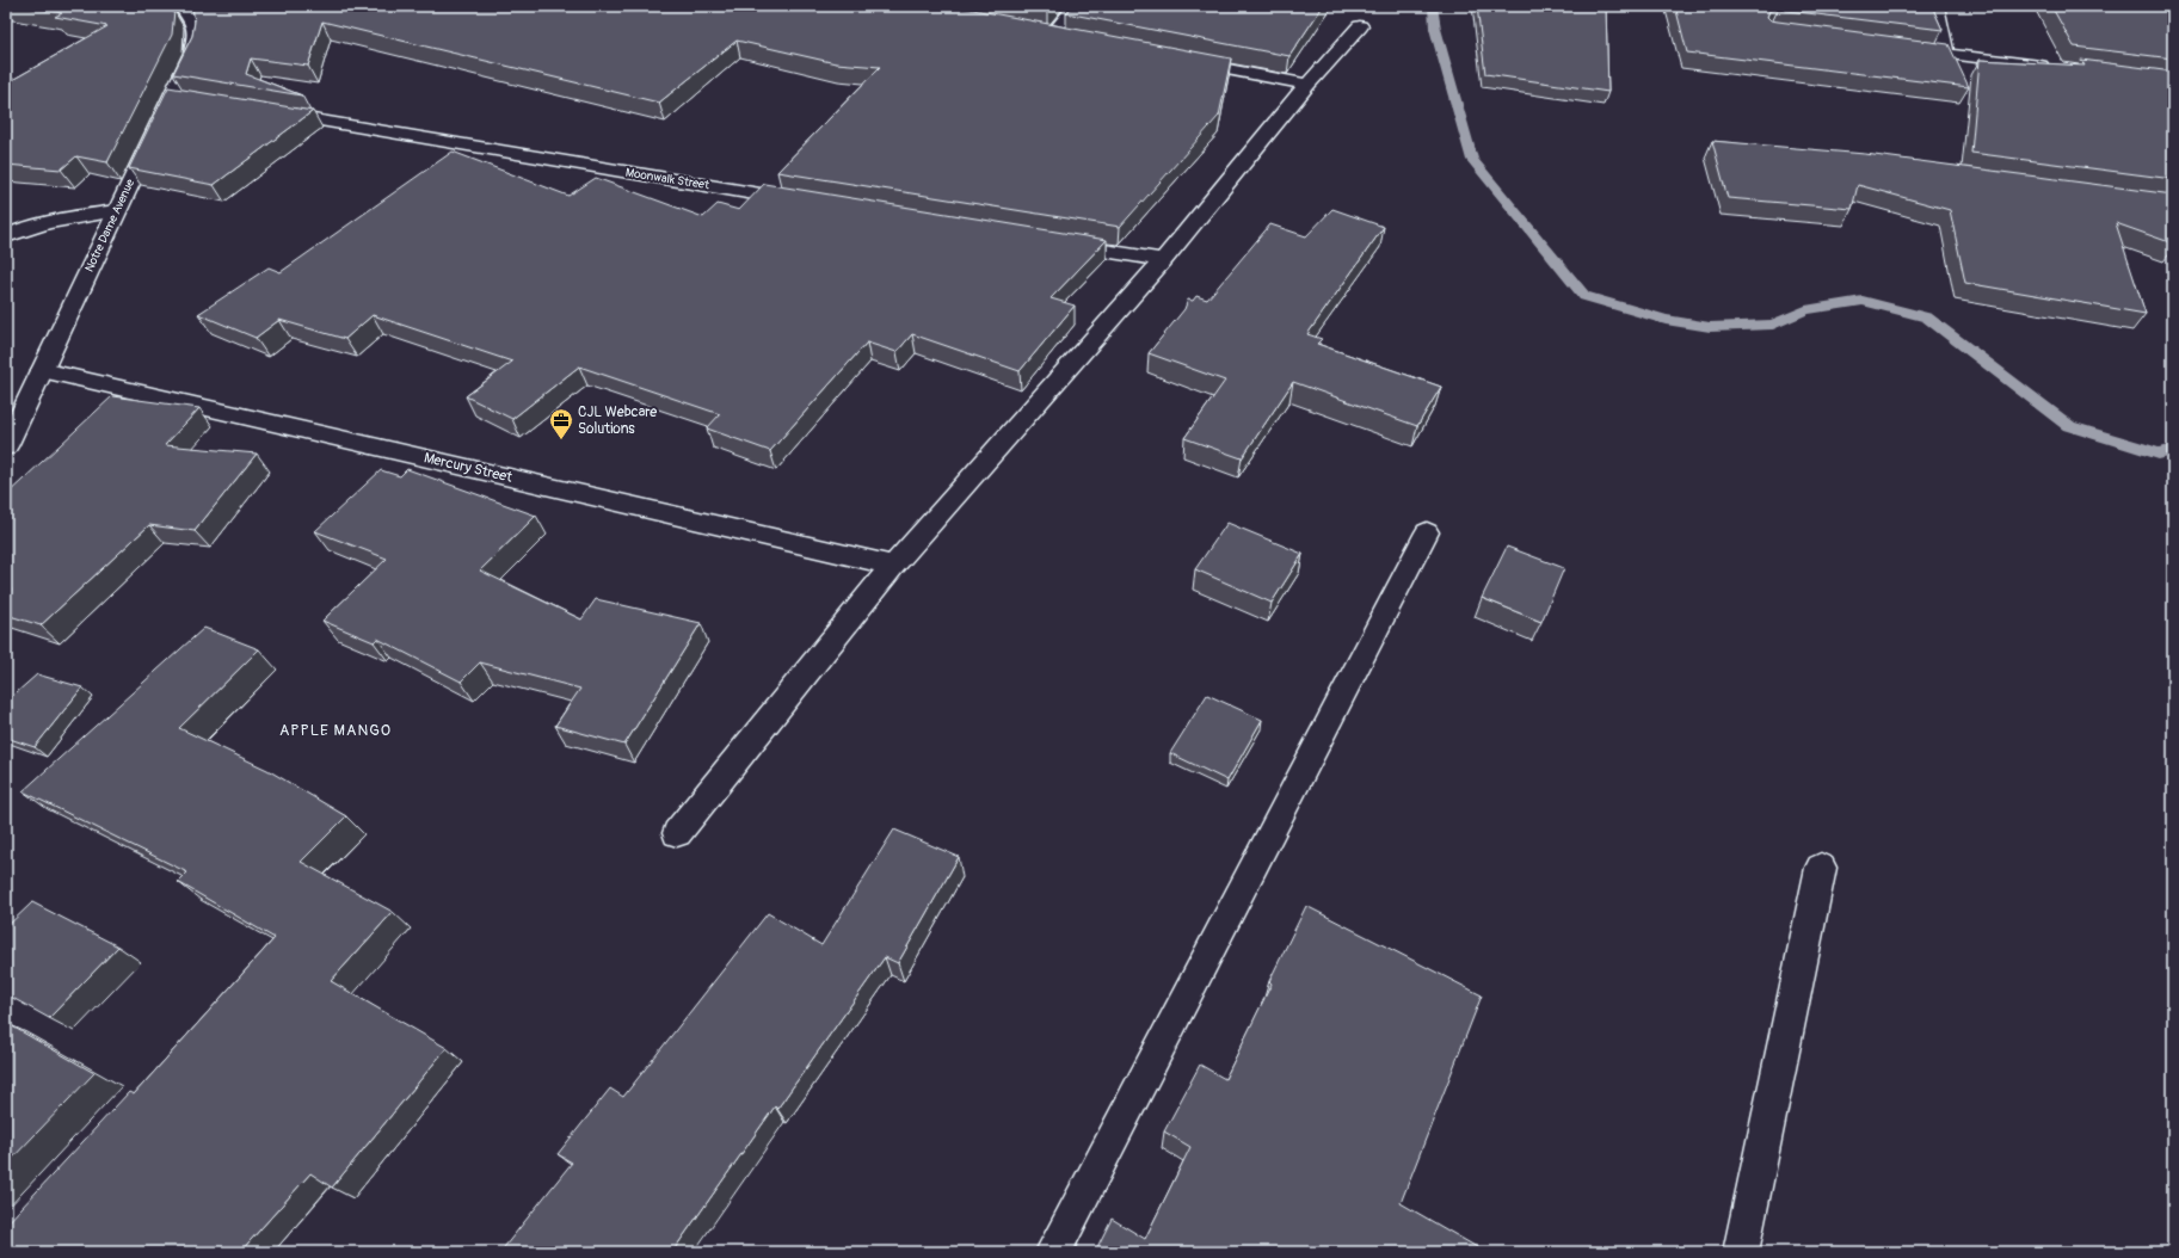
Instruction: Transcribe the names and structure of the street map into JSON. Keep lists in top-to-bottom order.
{
  "streets": {
    "street": ["Moonwalk Street", "Notre Dame Avenue", "Mercury Street"]
  },
  "crossings": [
    ["Notre Dame Avenue", "Mercury Street"]
  ],
  "districts": ["APPLE MANGO"],
  "places": {
    "office": ["CJL Webcare Solutions"]
  }
}
